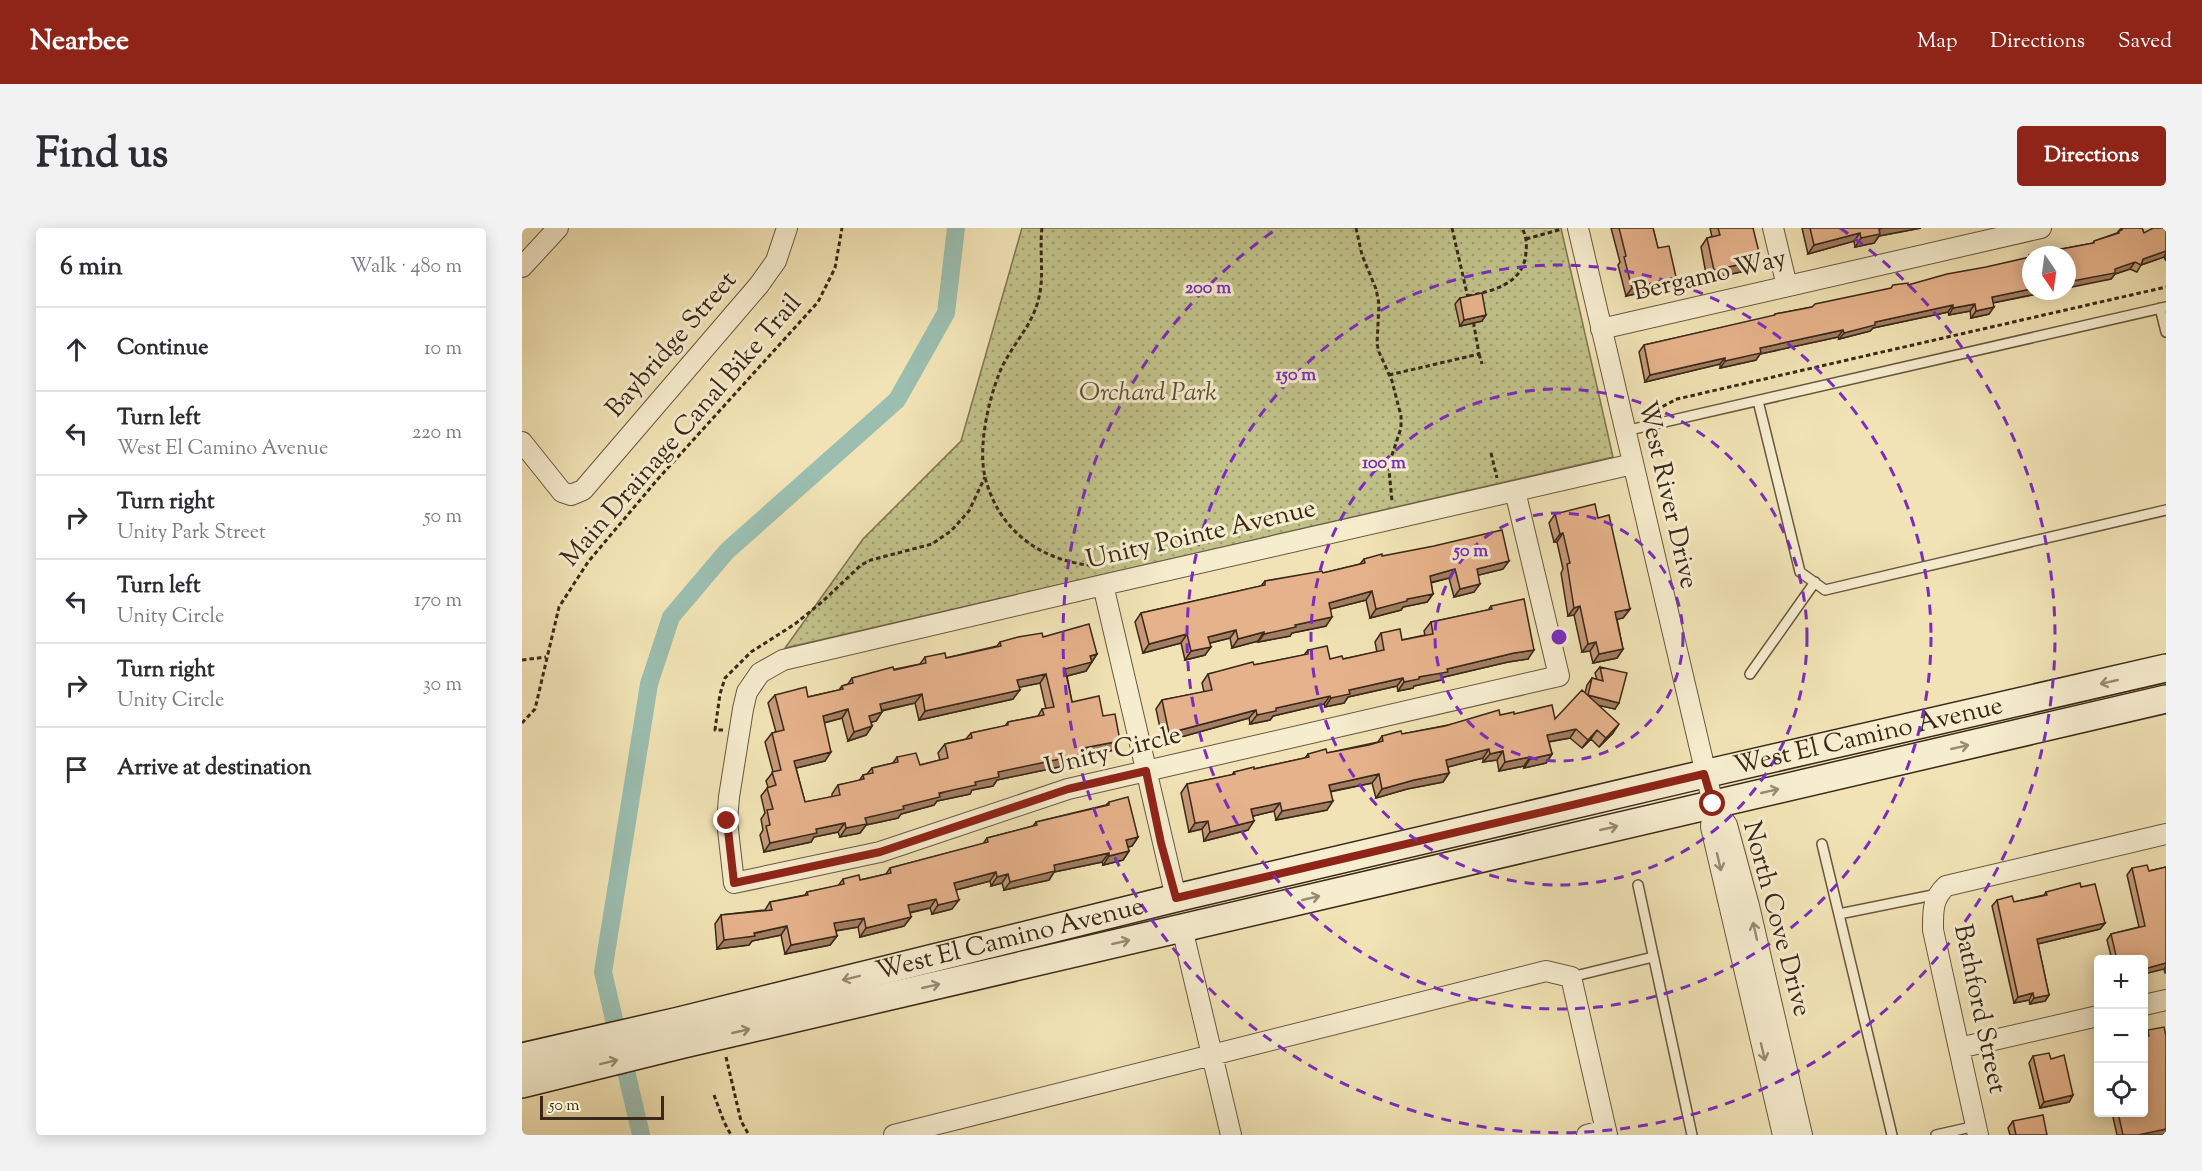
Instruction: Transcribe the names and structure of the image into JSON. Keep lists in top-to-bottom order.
{
  "streets": {
    "main road": ["West El Camino Avenue"],
    "street": [
      "Bergamo Way",
      "Baybridge Street",
      "West River Drive",
      "Unity Pointe Avenue",
      "Unity Circle",
      "North Cove Drive",
      "Bathford Street"
    ],
    "path": ["Main Drainage Canal Bike Trail"]
  },
  "crossings": [
    ["Bergamo Way", "West River Drive"],
    ["West River Drive", "Unity Pointe Avenue"],
    ["West River Drive", "West El Camino Avenue"],
    ["West River Drive", "North Cove Drive"],
    ["Unity Pointe Avenue", "Unity Circle"],
    ["West El Camino Avenue", "North Cove Drive"]
  ],
  "parks": ["Orchard Park"],
  "scale_bar": "50 m",
  "north": "bottom",
  "page": {
    "header": "Nearbee",
    "nav": ["Map", "Directions", "Saved"],
    "title": "Find us",
    "buttons": "Directions",
    "heading": ["6 min", "Walk · 480 m"],
    "list": [
      ["Continue", "10 m"],
      ["Turn left", "West El Camino Avenue", "220 m"],
      ["Turn right", "Unity Park Street", "50 m"],
      ["Turn left", "Unity Circle", "170 m"],
      ["Turn right", "Unity Circle", "30 m"],
      "Arrive at destination"
    ],
    "map_buttons": ["+", "−"],
    "scale": "50 m"
  },
  "rings": [
    "200 m",
    "150 m",
    "100 m",
    "50 m"
  ]
}
